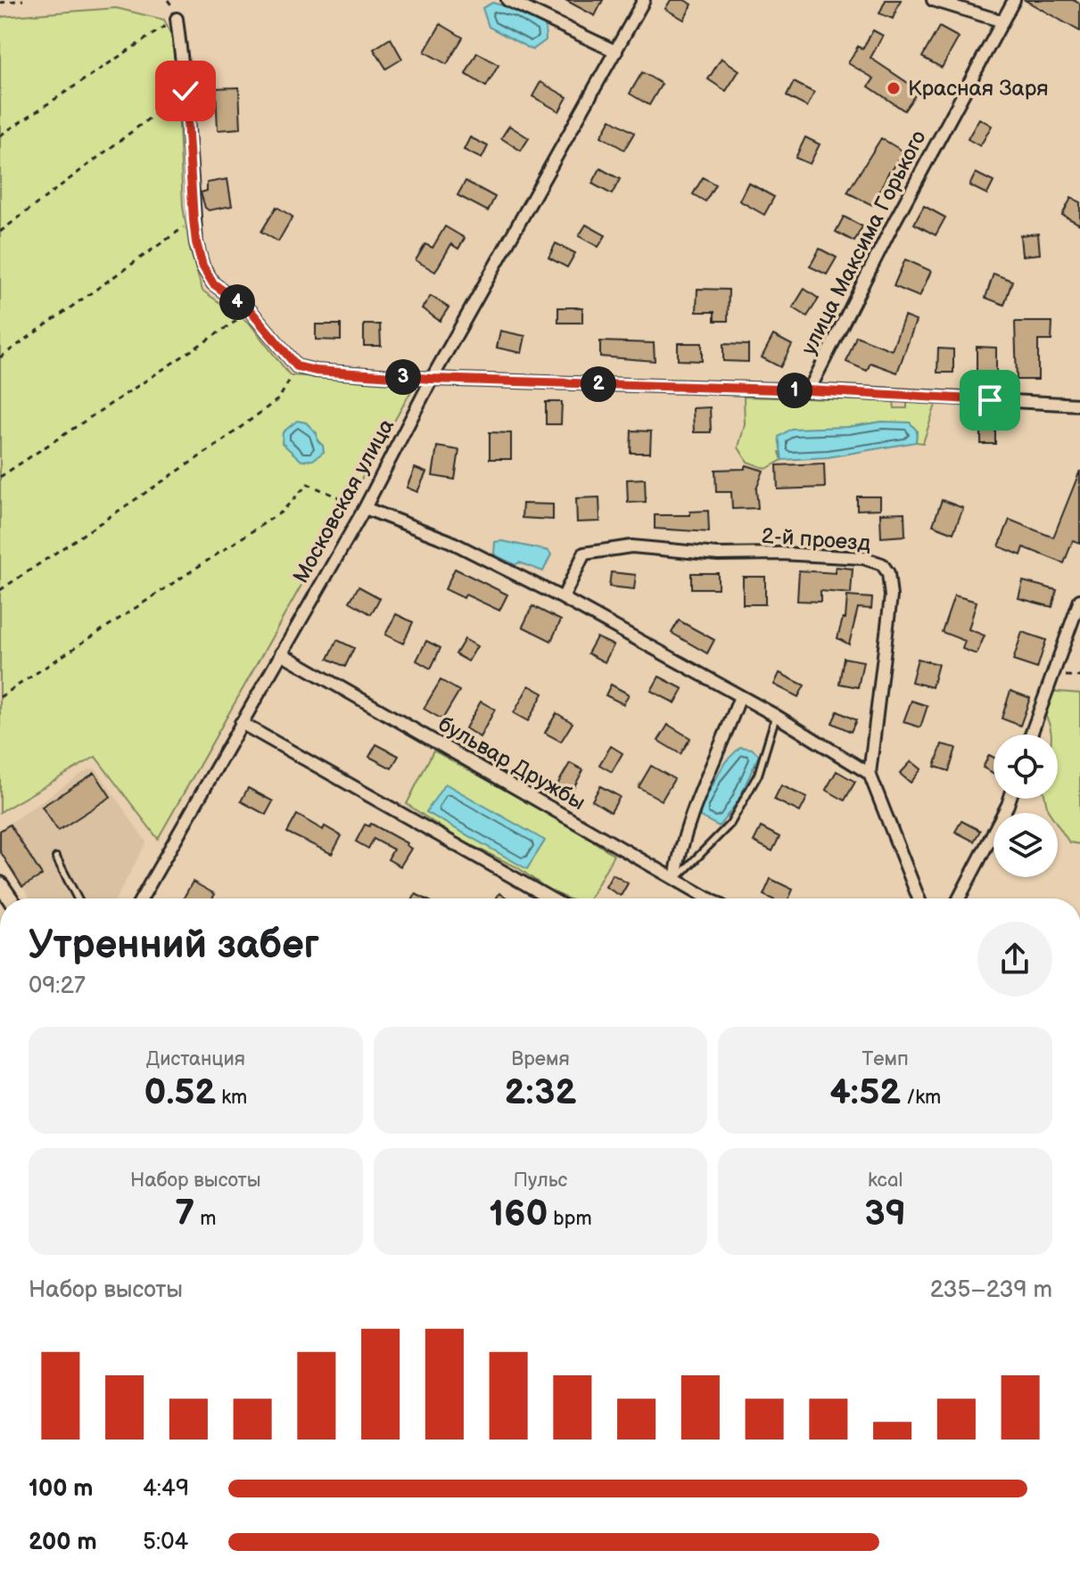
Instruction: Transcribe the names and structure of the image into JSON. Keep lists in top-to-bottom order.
{
  "streets": {
    "street": [
      "улица Максима Горького",
      "Московская улица",
      "2-й проезд",
      "бульвар Дружбы"
    ]
  },
  "crossings": [
    ["Московская улица", "бульвар Дружбы"]
  ],
  "places": ["Красная Заря"],
  "page": {
    "pins": [
      "4",
      "3",
      "2",
      "1"
    ],
    "heading": ["Утренний забег", "09:27"],
    "stats": [
      ["Дистанция", "0.52 km"],
      ["Время", "2:32"],
      ["Темп", "4:52 /km"],
      ["Набор высоты", "7 m"],
      ["Пульс", "160 bpm"],
      ["kcal", "39"]
    ],
    "chart": ["Набор высоты", "235–239 m"],
    "list": [
      {
        "name": "100 m",
        "note": "4:49"
      },
      {
        "name": "200 m",
        "note": "5:04"
      }
    ]
  }
}
